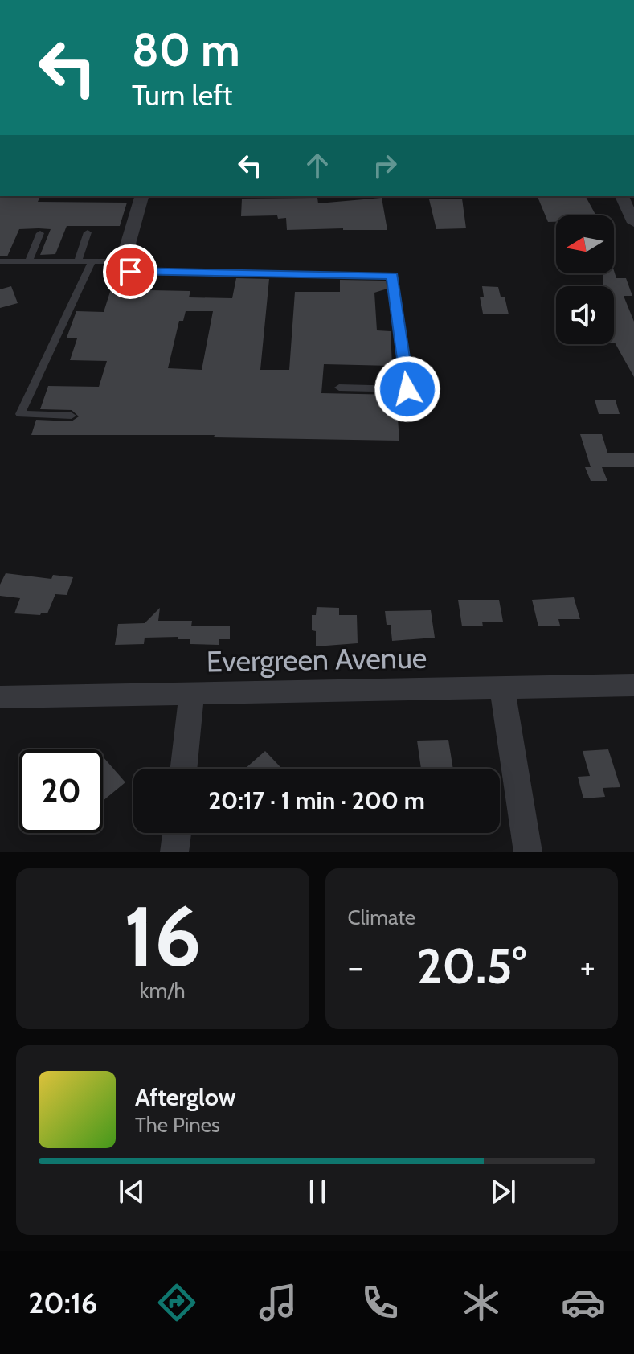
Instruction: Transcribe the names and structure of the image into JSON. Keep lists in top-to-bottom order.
{
  "streets": {
    "street": ["Evergreen Avenue"]
  },
  "north": "left",
  "page": {
    "turn": ["80 m", "Turn left"],
    "limit": "20",
    "trip": "20:17 · 1 min · 200 m",
    "tile": [
      ["16", "km/h"],
      "Climate"
    ],
    "heat": ["−", "20.5°", "+"],
    "song": ["Afterglow", "The Pines"],
    "tabs": "20:16"
  }
}
